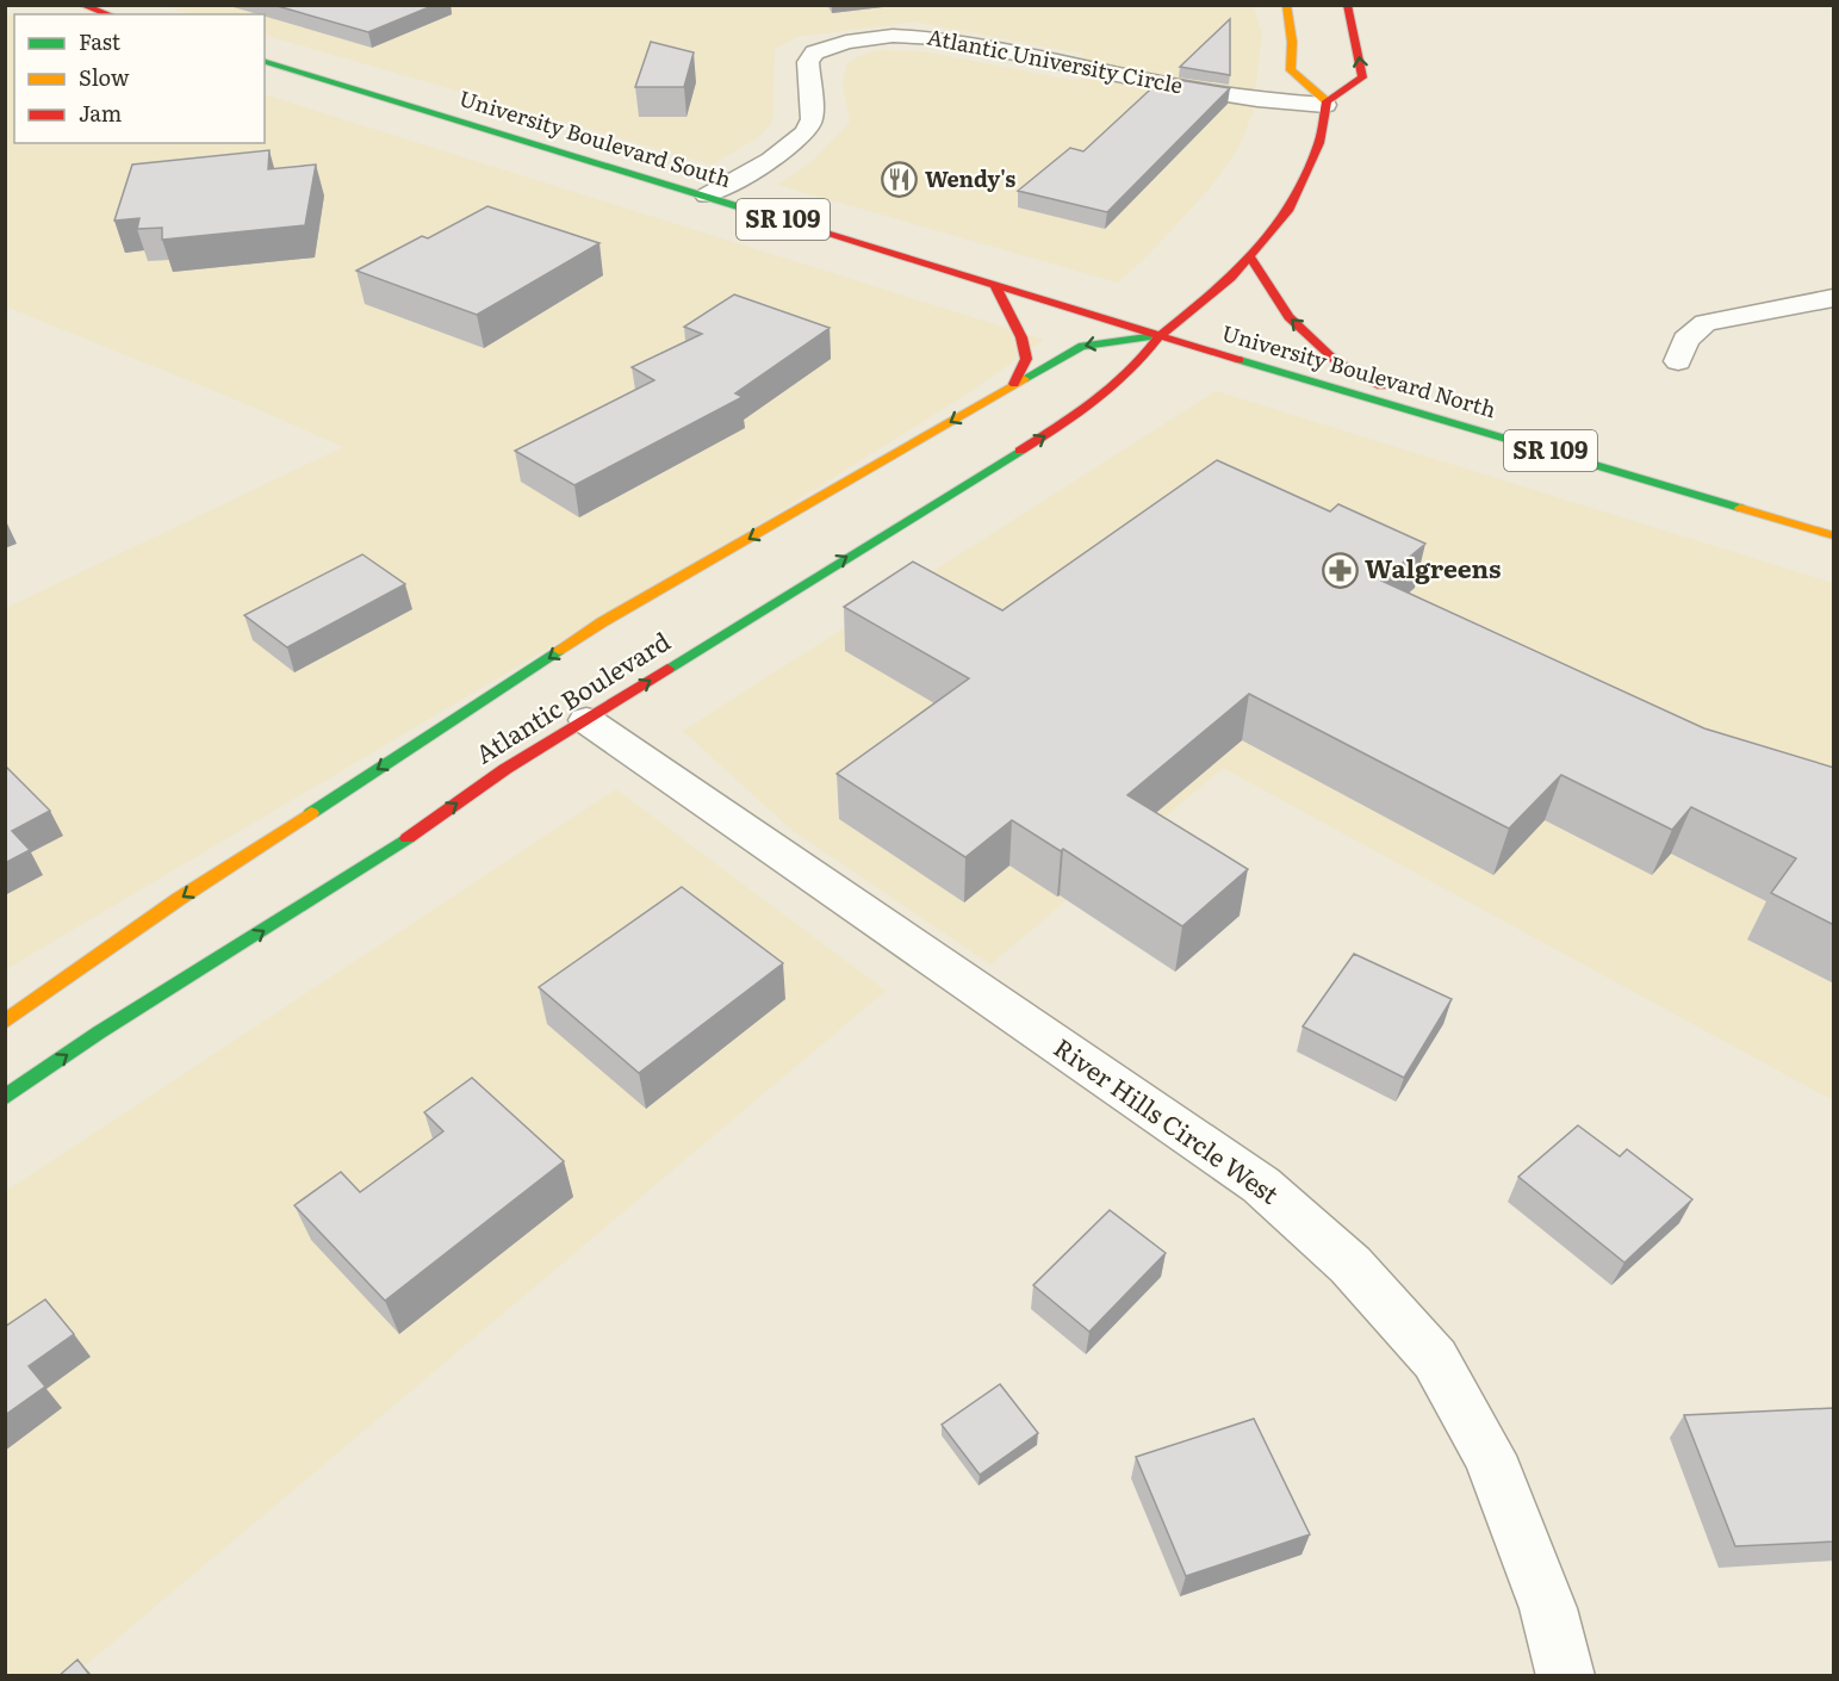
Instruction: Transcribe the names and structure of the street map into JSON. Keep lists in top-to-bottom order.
{
  "streets": {
    "main road": [
      "University Boulevard South",
      "SR 109",
      "University Boulevard North",
      "Atlantic Boulevard"
    ],
    "street": ["Atlantic University Circle", "River Hills Circle West"]
  },
  "crossings": [
    ["Atlantic University Circle", "University Boulevard South"],
    ["Atlantic University Circle", "Atlantic Boulevard"],
    ["University Boulevard South", "University Boulevard North"],
    ["University Boulevard South", "Atlantic Boulevard"],
    ["University Boulevard North", "Atlantic Boulevard"],
    ["Atlantic Boulevard", "River Hills Circle West"]
  ],
  "places": {
    "restaurant": ["Wendy's"],
    "pharmacy": ["Walgreens"]
  },
  "legend": ["Fast", "Slow", "Jam"]
}
